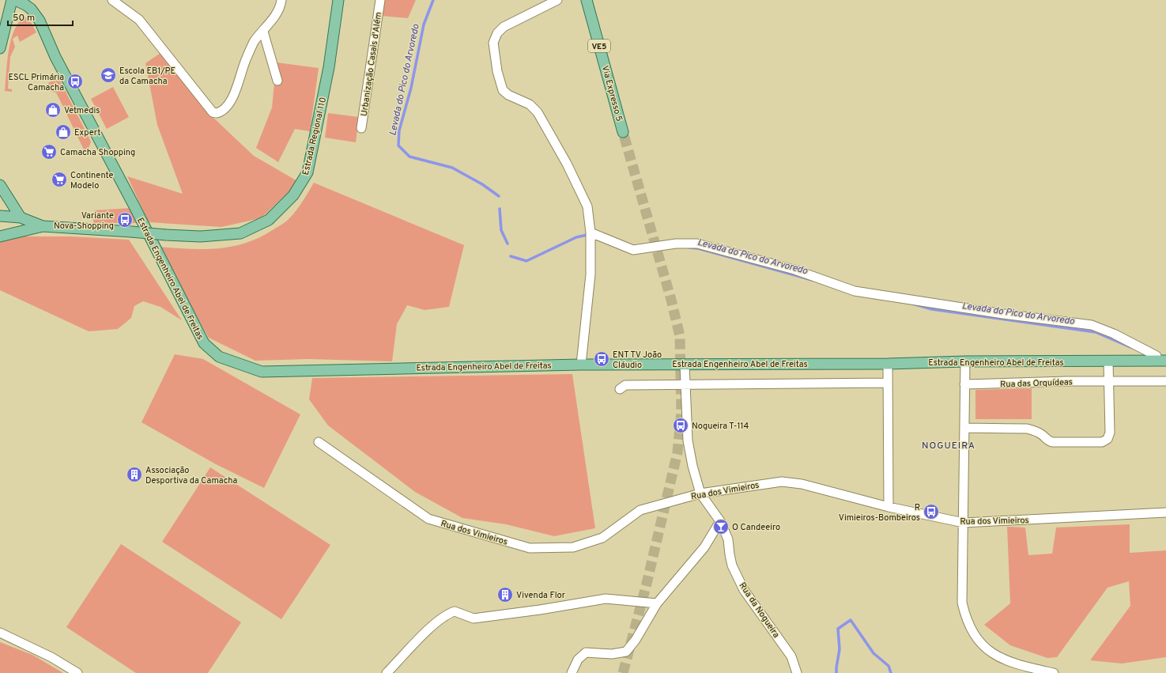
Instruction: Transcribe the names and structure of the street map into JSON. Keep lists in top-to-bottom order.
{
  "streets": {
    "main road": [
      "VE5",
      "Via Expresso 5",
      "Estrada Regional 110",
      "Estrada Engenheiro Abel de Freitas"
    ],
    "street": [
      "Urbanização Casais d'Além",
      "Rua das Orquídeas",
      "Rua dos Vimieiros",
      "Rua da Nogueira"
    ]
  },
  "crossings": [
    ["Estrada Engenheiro Abel de Freitas", "Rua da Nogueira"],
    ["Rua dos Vimieiros", "Rua da Nogueira"]
  ],
  "districts": ["NOGUEIRA"],
  "water": ["Levada do Pico do Arvoredo"],
  "places": {
    "school or university": ["Escola EB1/PE da Camacha"],
    "bus stop": [
      "ESCL Primária Camacha",
      "Variante Nova-Shopping",
      "ENT TV João Cláudio",
      "Nogueira T-114",
      "R Vimieiros-Bombeiros"
    ],
    "shop": ["Vetmedis", "Expert"],
    "supermarket": ["Camacha Shopping", "Continente Modelo"],
    "building": ["Associação Desportiva da Camacha", "Vivenda Flor"],
    "bar": ["O Candeeiro"]
  },
  "scale_bar": "50 m"
}
